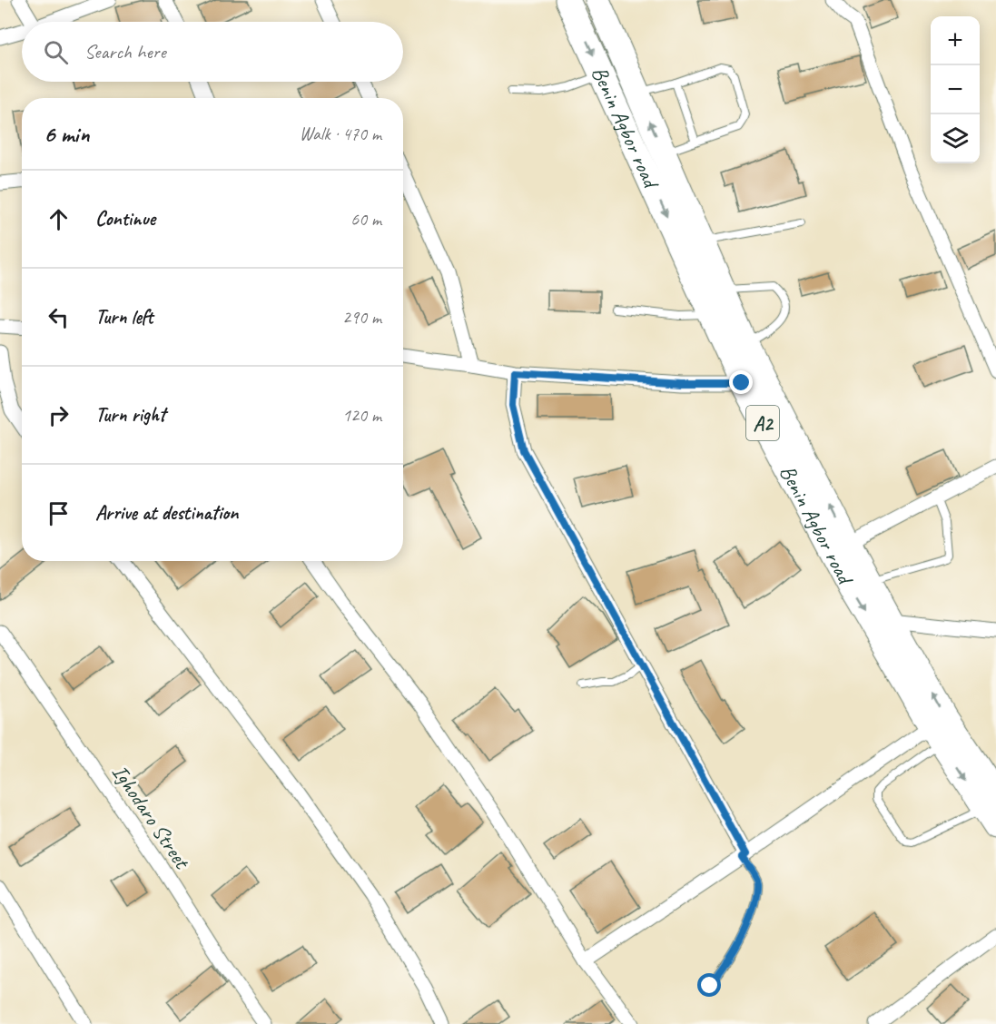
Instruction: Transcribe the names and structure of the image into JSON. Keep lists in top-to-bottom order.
{
  "streets": {
    "highway": ["Benin Agbor road", "A2"],
    "street": ["Ighodaro Street"]
  },
  "page": {
    "map_buttons": ["+", "−"],
    "search": "Search here",
    "heading": ["6 min", "Walk · 470 m"],
    "list": [
      ["Continue", "60 m"],
      ["Turn left", "290 m"],
      ["Turn right", "120 m"],
      "Arrive at destination"
    ]
  }
}
